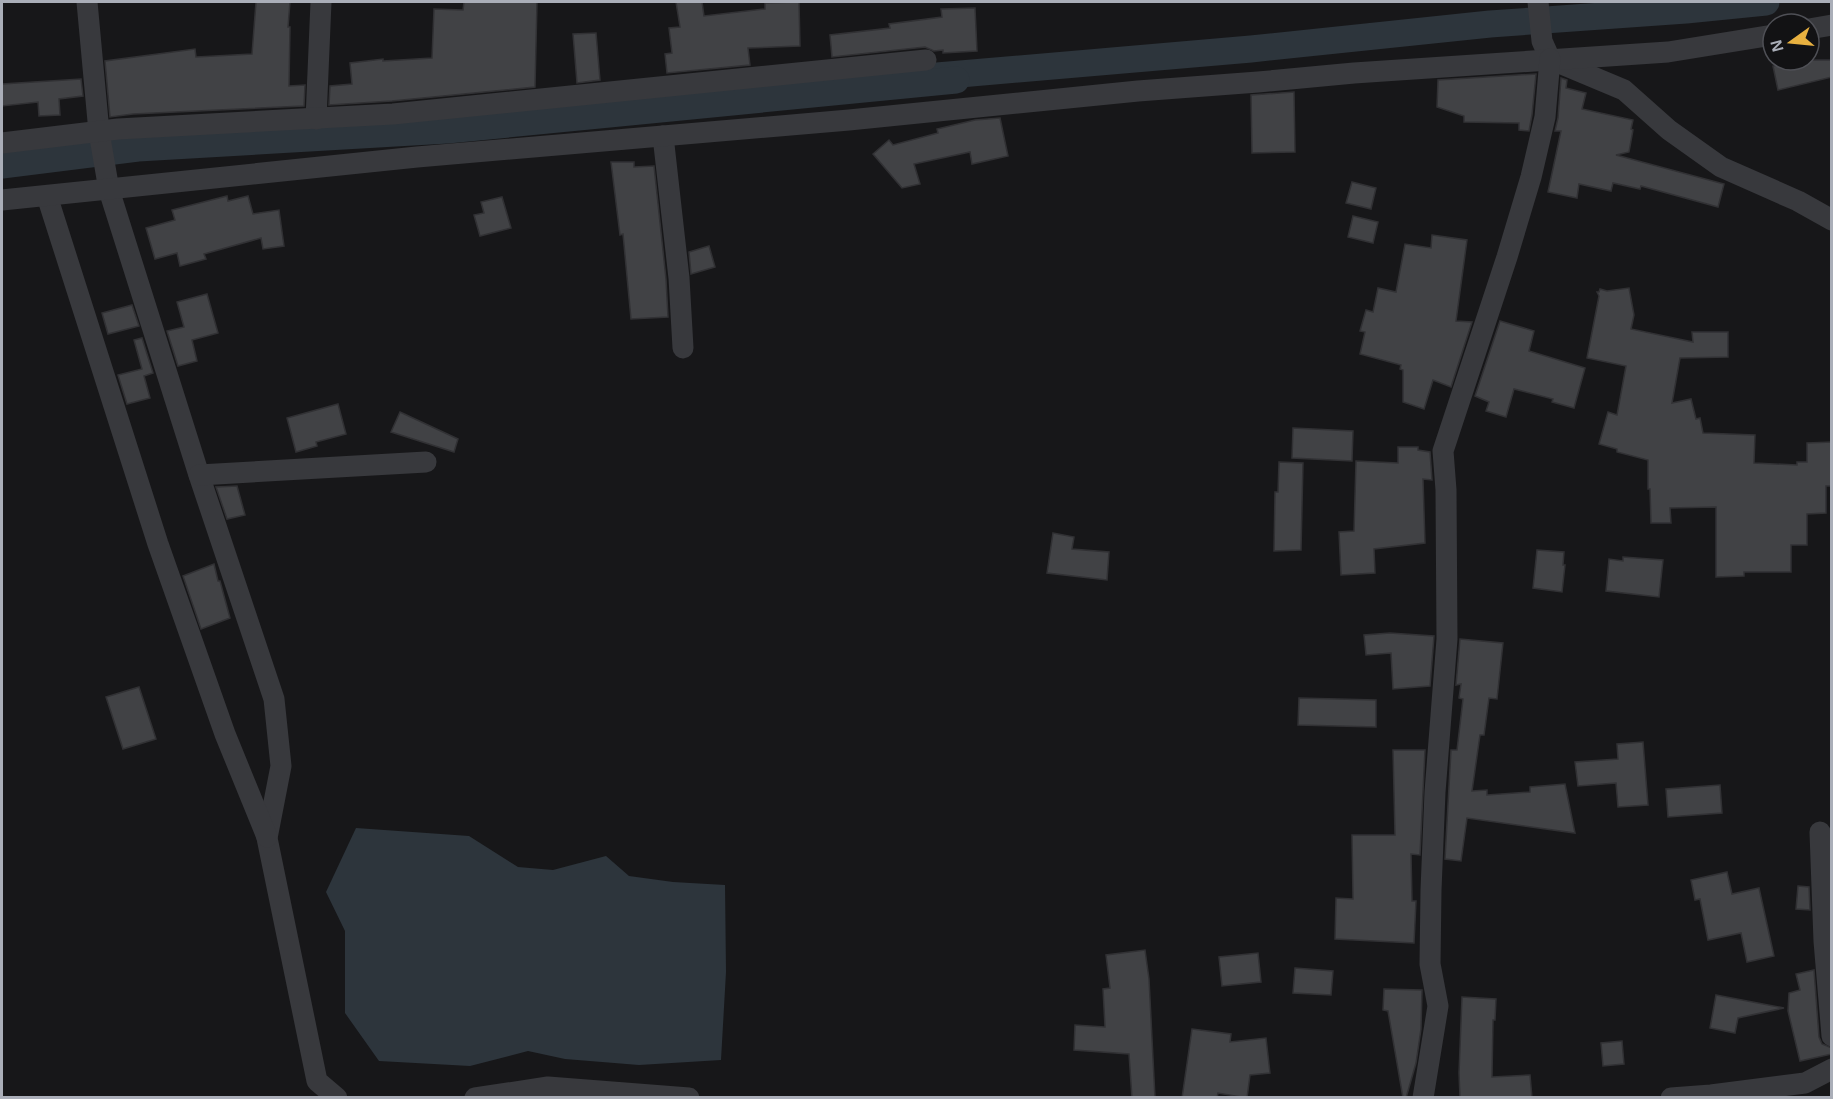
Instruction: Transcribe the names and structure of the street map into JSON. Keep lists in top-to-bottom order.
{
  "north": "left"
}
